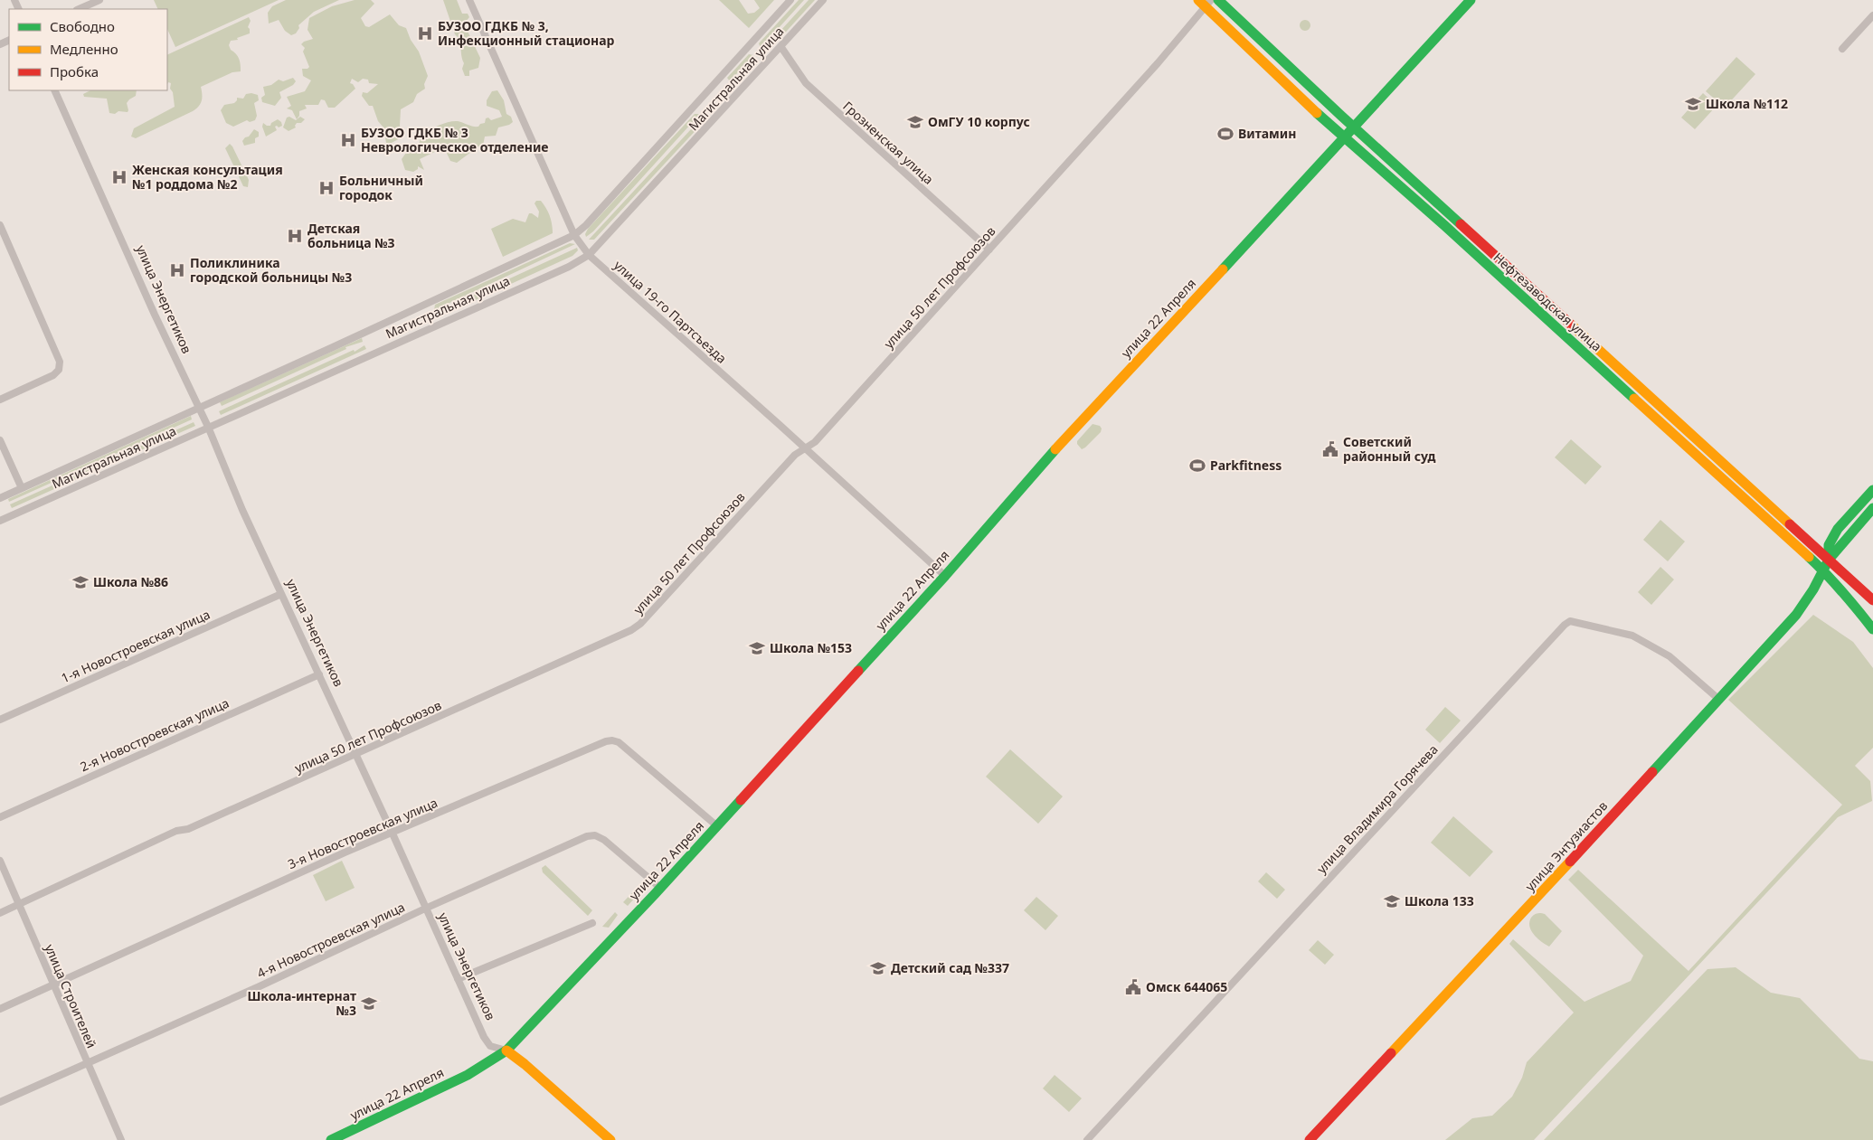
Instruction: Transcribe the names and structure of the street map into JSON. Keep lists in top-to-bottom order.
{
  "streets": {
    "main road": [
      "улица Энергетиков",
      "Нефтезаводская улица",
      "улица 22 Апреля",
      "улица Энтузиастов"
    ],
    "street": [
      "Магистральная улица",
      "Грозненская улица",
      "улица 50 лет Профсоюзов",
      "улица 19-го Партсъезда",
      "1-я Новостроевская улица",
      "2-я Новостроевская улица",
      "улица Владимира Горячева",
      "3-я Новостроевская улица",
      "4-я Новостроевская улица",
      "улица Строителей"
    ]
  },
  "crossings": [
    ["Магистральная улица", "Грозненская улица"],
    ["Магистральная улица", "улица Энергетиков"],
    ["Магистральная улица", "улица 19-го Партсъезда"],
    ["Грозненская улица", "улица 50 лет Профсоюзов"],
    ["улица 50 лет Профсоюзов", "улица Энергетиков"],
    ["улица 50 лет Профсоюзов", "Нефтезаводская улица"],
    ["улица 50 лет Профсоюзов", "улица 19-го Партсъезда"],
    ["улица 50 лет Профсоюзов", "улица Строителей"],
    ["улица Энергетиков", "улица 22 Апреля"],
    ["улица Энергетиков", "1-я Новостроевская улица"],
    ["улица Энергетиков", "2-я Новостроевская улица"],
    ["улица Энергетиков", "3-я Новостроевская улица"],
    ["улица Энергетиков", "4-я Новостроевская улица"],
    ["Нефтезаводская улица", "улица 22 Апреля"],
    ["Нефтезаводская улица", "улица Энтузиастов"],
    ["улица 19-го Партсъезда", "улица 22 Апреля"],
    ["улица 22 Апреля", "3-я Новостроевская улица"],
    ["улица 22 Апреля", "4-я Новостроевская улица"],
    ["улица Владимира Горячева", "улица Энтузиастов"],
    ["3-я Новостроевская улица", "улица Строителей"],
    ["4-я Новостроевская улица", "улица Строителей"]
  ],
  "places": {
    "hospital": [
      "БУЗОО ГДКБ № 3, Инфекционный стационар",
      "БУЗОО ГДКБ № 3 Неврологическое отделение",
      "Женская консультация №1 роддома №2",
      "Больничный городок",
      "Детская больница №3",
      "Поликлиника городской больницы №3"
    ],
    "school or university": [
      "Школа №112",
      "ОмГУ 10 корпус",
      "Школа №86",
      "Школа №153",
      "Школа 133",
      "Детский сад №337",
      "Школа-интернат №3"
    ],
    "sports": ["Витамин", "Parkfitness"],
    "public building": ["Советский районный суд", "Омск 644065"]
  },
  "legend": ["Свободно", "Медленно", "Пробка"]
}
